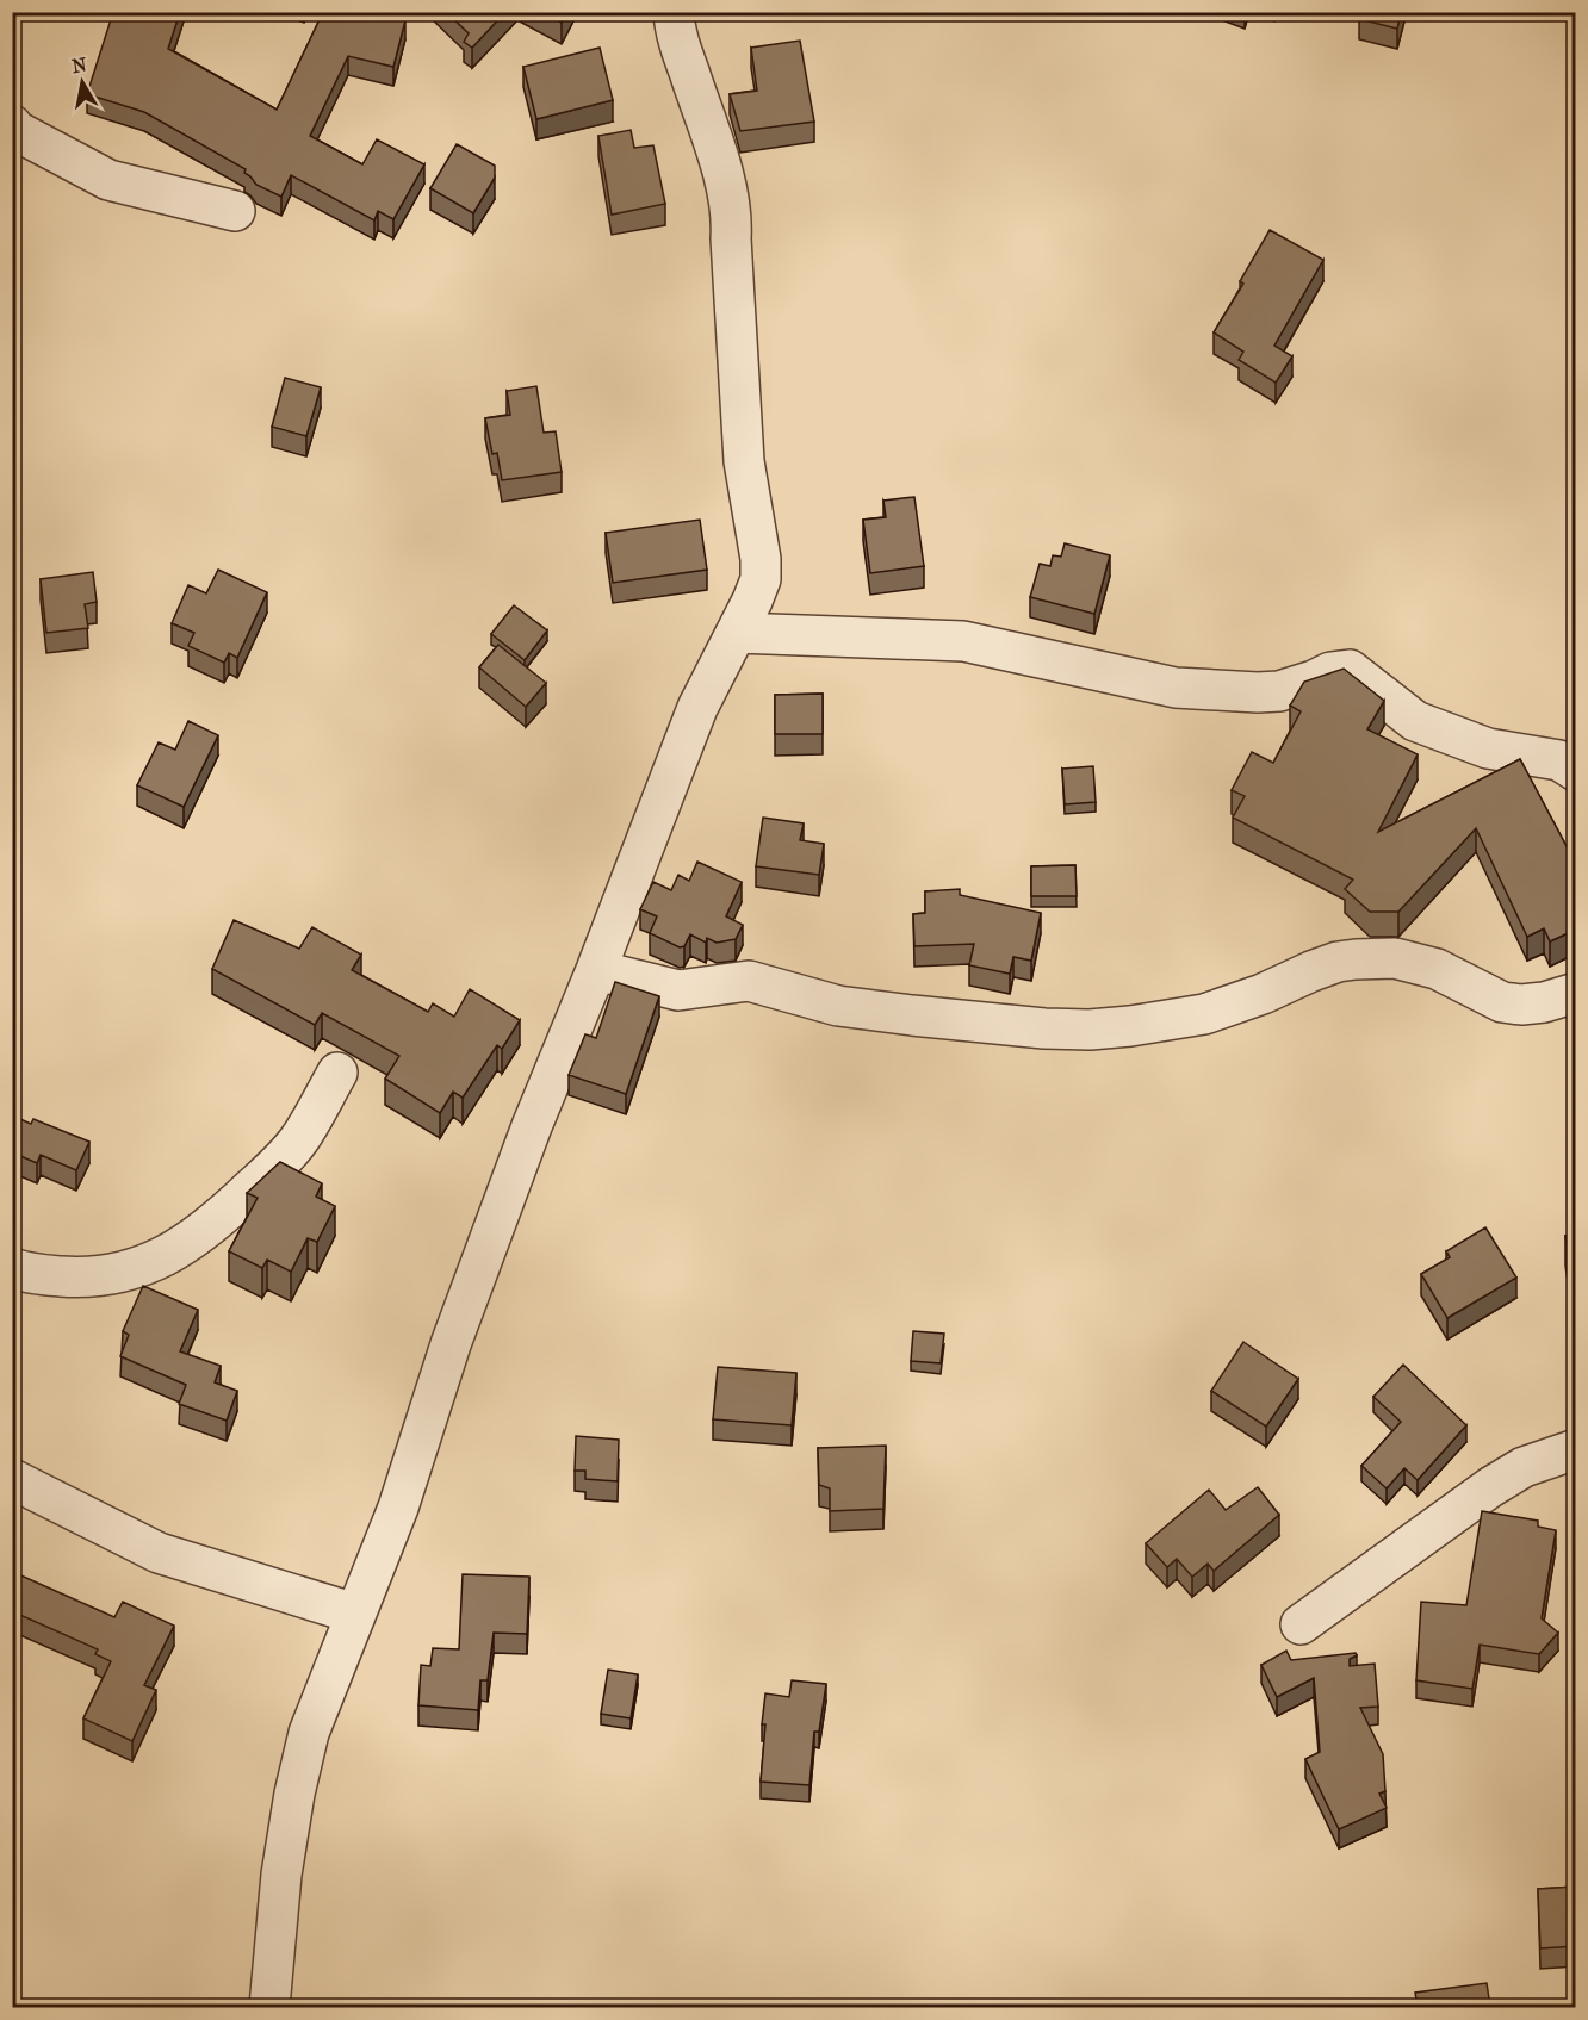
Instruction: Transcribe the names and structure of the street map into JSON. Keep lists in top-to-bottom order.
{
  "north": "top"
}
